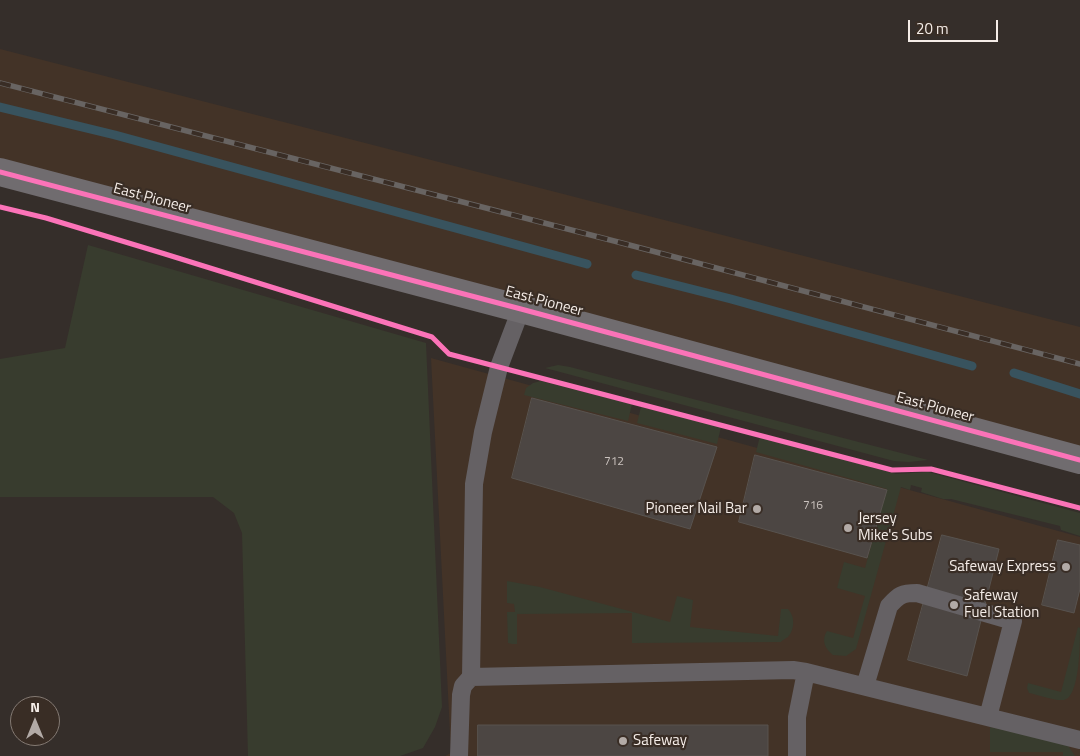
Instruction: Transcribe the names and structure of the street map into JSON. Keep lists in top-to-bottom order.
{
  "streets": {
    "street": ["East Pioneer"]
  },
  "places": [
    "Pioneer Nail Bar",
    "Jersey Mike's Subs",
    "Safeway Express",
    "Safeway Fuel Station",
    "Safeway"
  ],
  "house_numbers": ["712", "716"],
  "scale_bar": "20 m",
  "north": "top"
}
